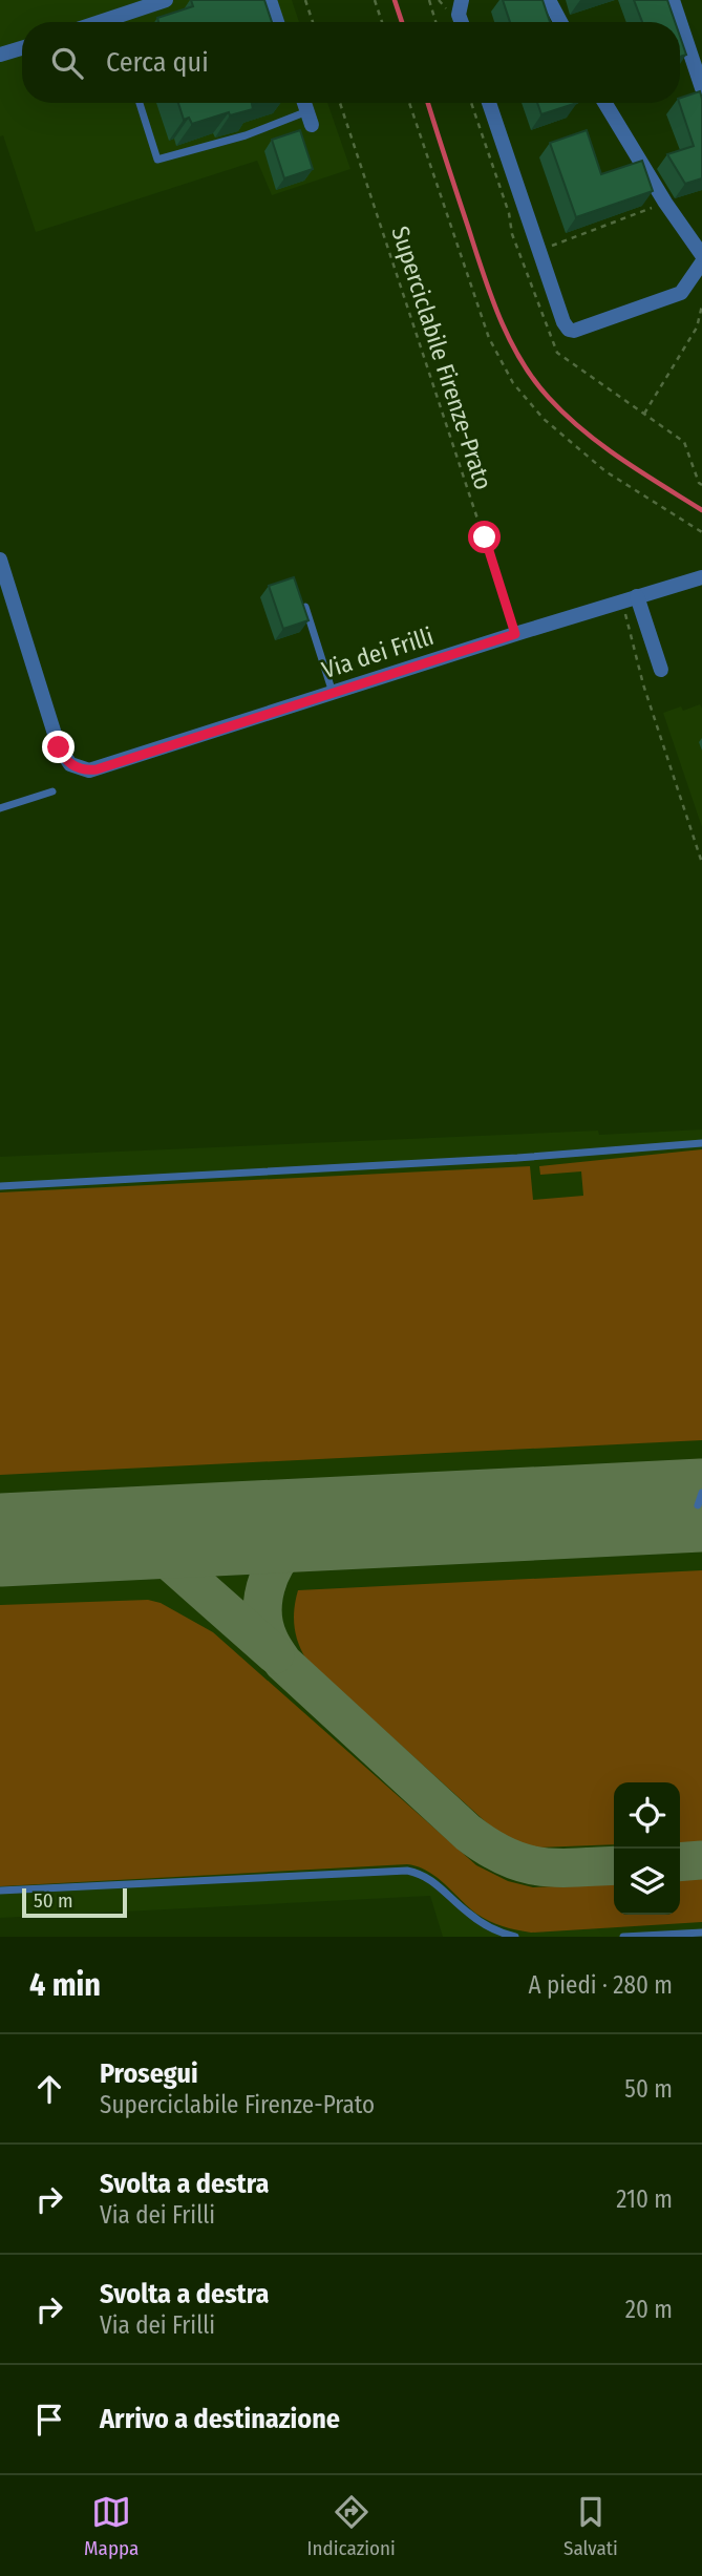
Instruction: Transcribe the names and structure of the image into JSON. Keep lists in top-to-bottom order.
{
  "streets": {
    "street": ["Via dei Frilli"],
    "path": ["Superciclabile Firenze-Prato"]
  },
  "crossings": [
    ["Superciclabile Firenze-Prato", "Via dei Frilli"]
  ],
  "scale_bar": "50 m",
  "page": {
    "search": "Cerca qui",
    "scale": "50 m",
    "heading": ["4 min", "A piedi · 280 m"],
    "list": [
      ["Prosegui", "Superciclabile Firenze-Prato", "50 m"],
      ["Svolta a destra", "Via dei Frilli", "210 m"],
      ["Svolta a destra", "Via dei Frilli", "20 m"],
      "Arrivo a destinazione"
    ],
    "nav": ["Mappa", "Indicazioni", "Salvati"]
  }
}
